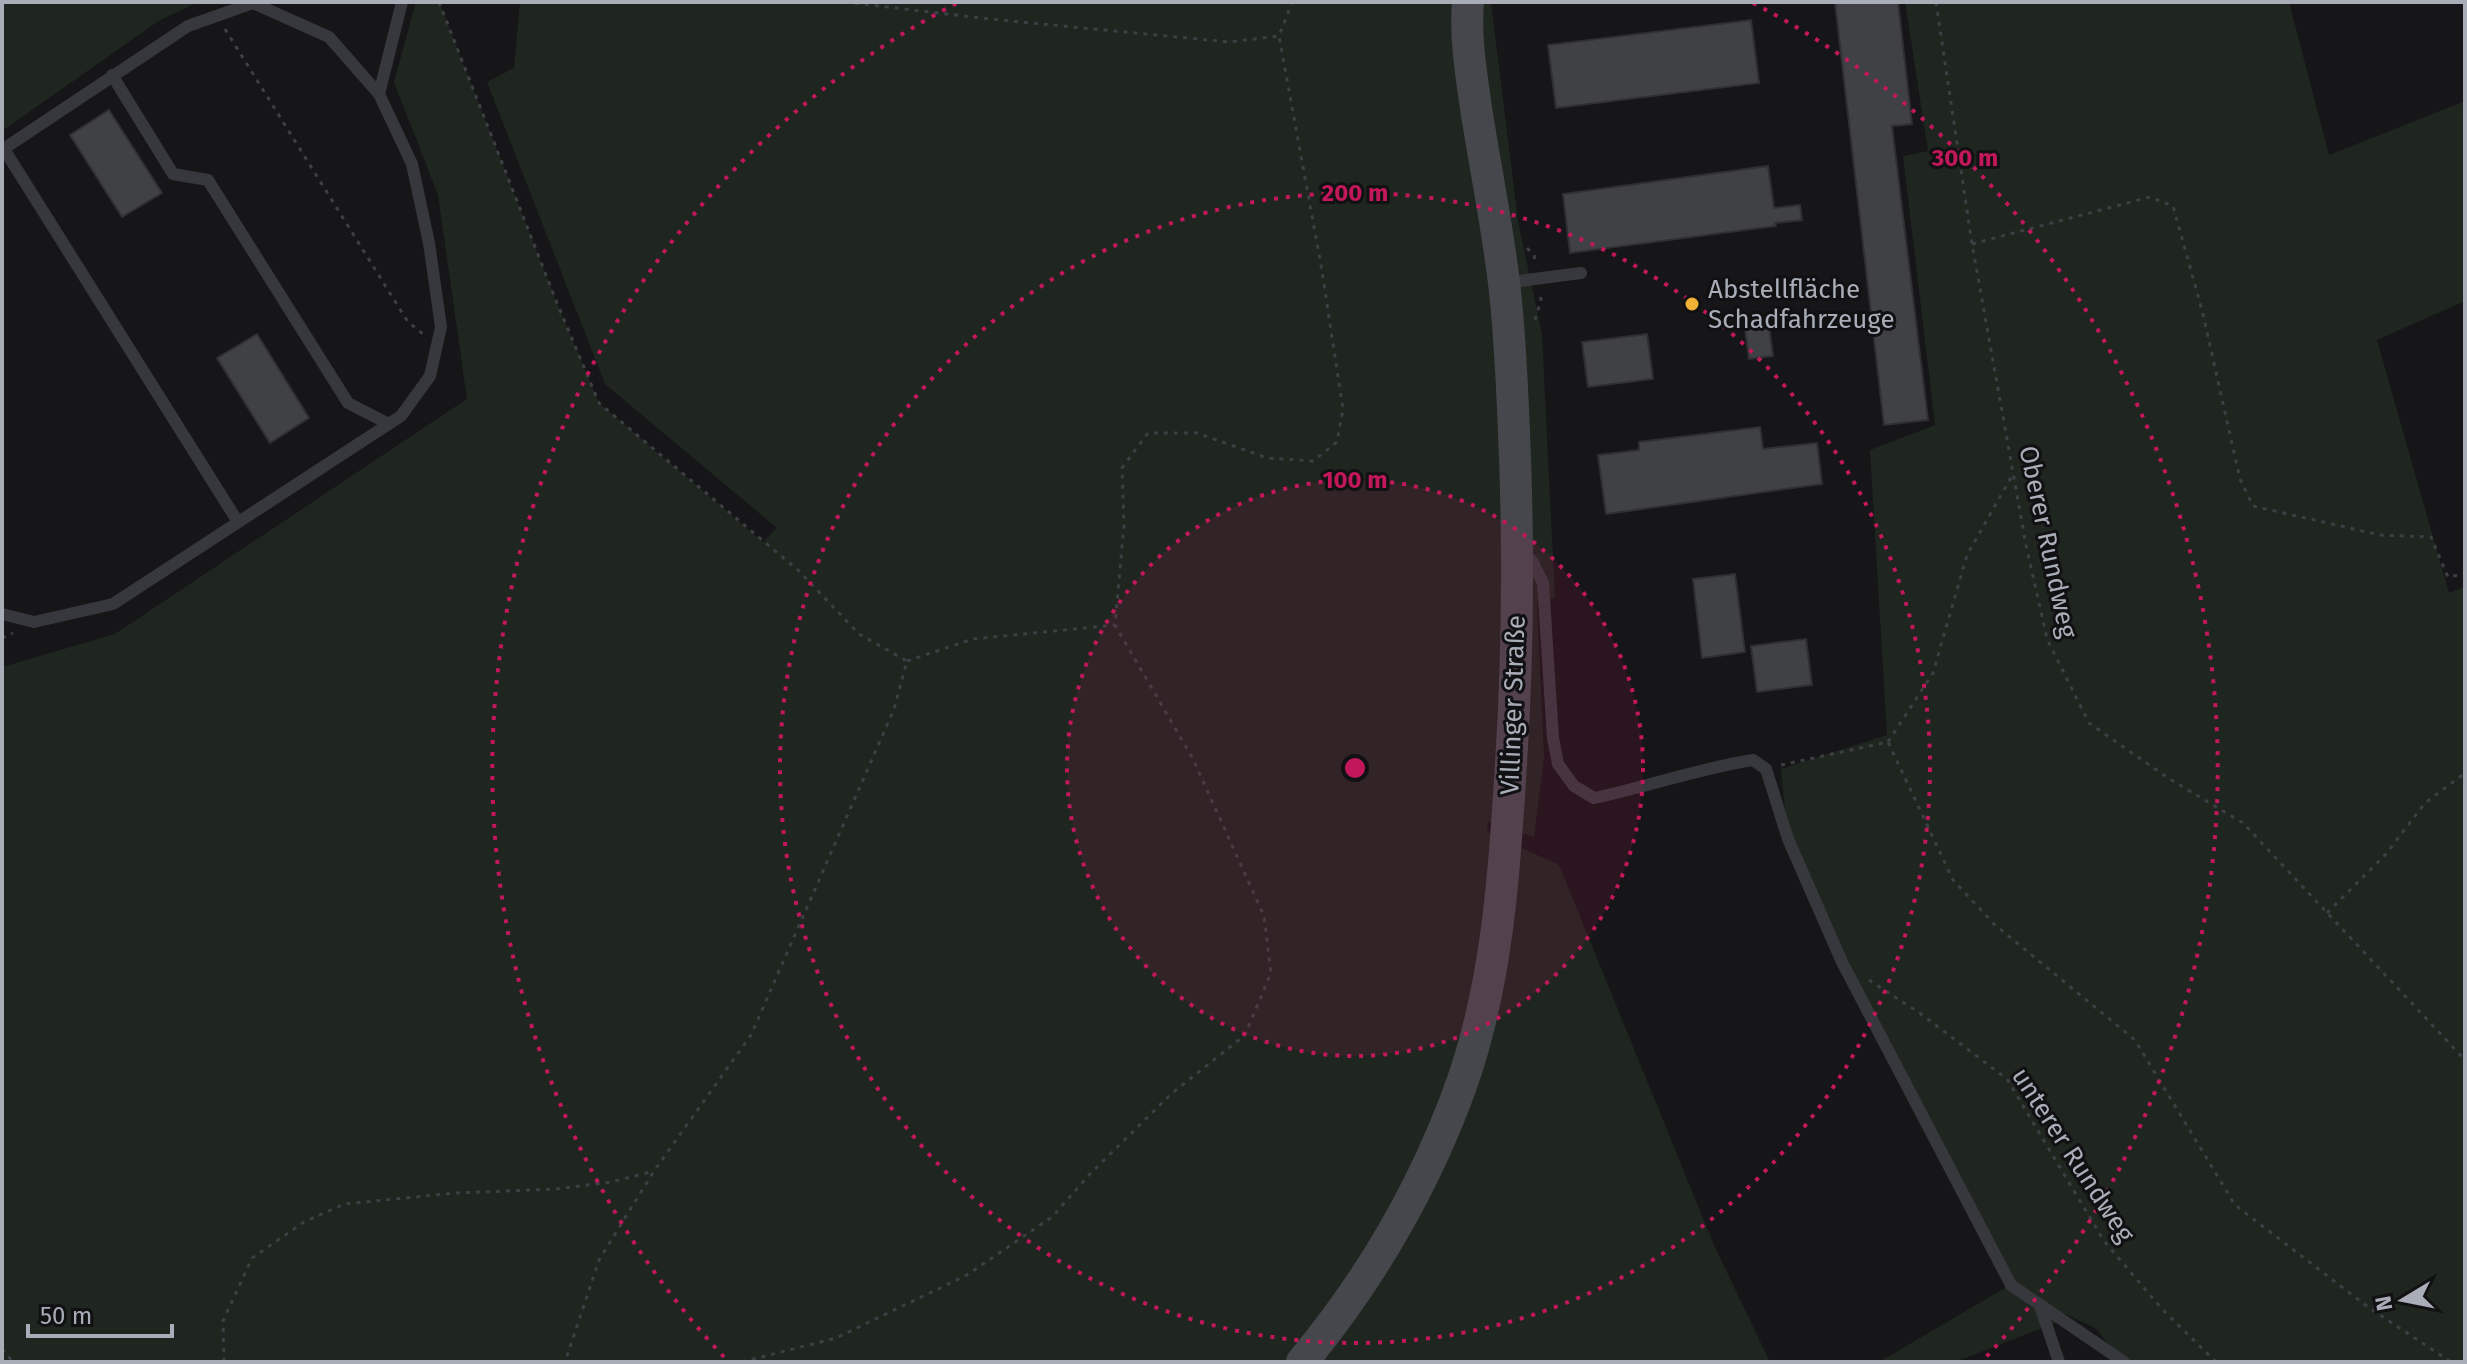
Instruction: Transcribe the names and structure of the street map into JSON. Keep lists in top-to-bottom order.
{
  "streets": {
    "main road": ["Villinger Straße"],
    "path": ["Oberer Rundweg", "unterer Rundweg"]
  },
  "places": ["Abstellfläche Schadfahrzeuge"],
  "scale_bar": "50 m",
  "north": "left",
  "rings": ["300 m", "200 m", "100 m"]
}
